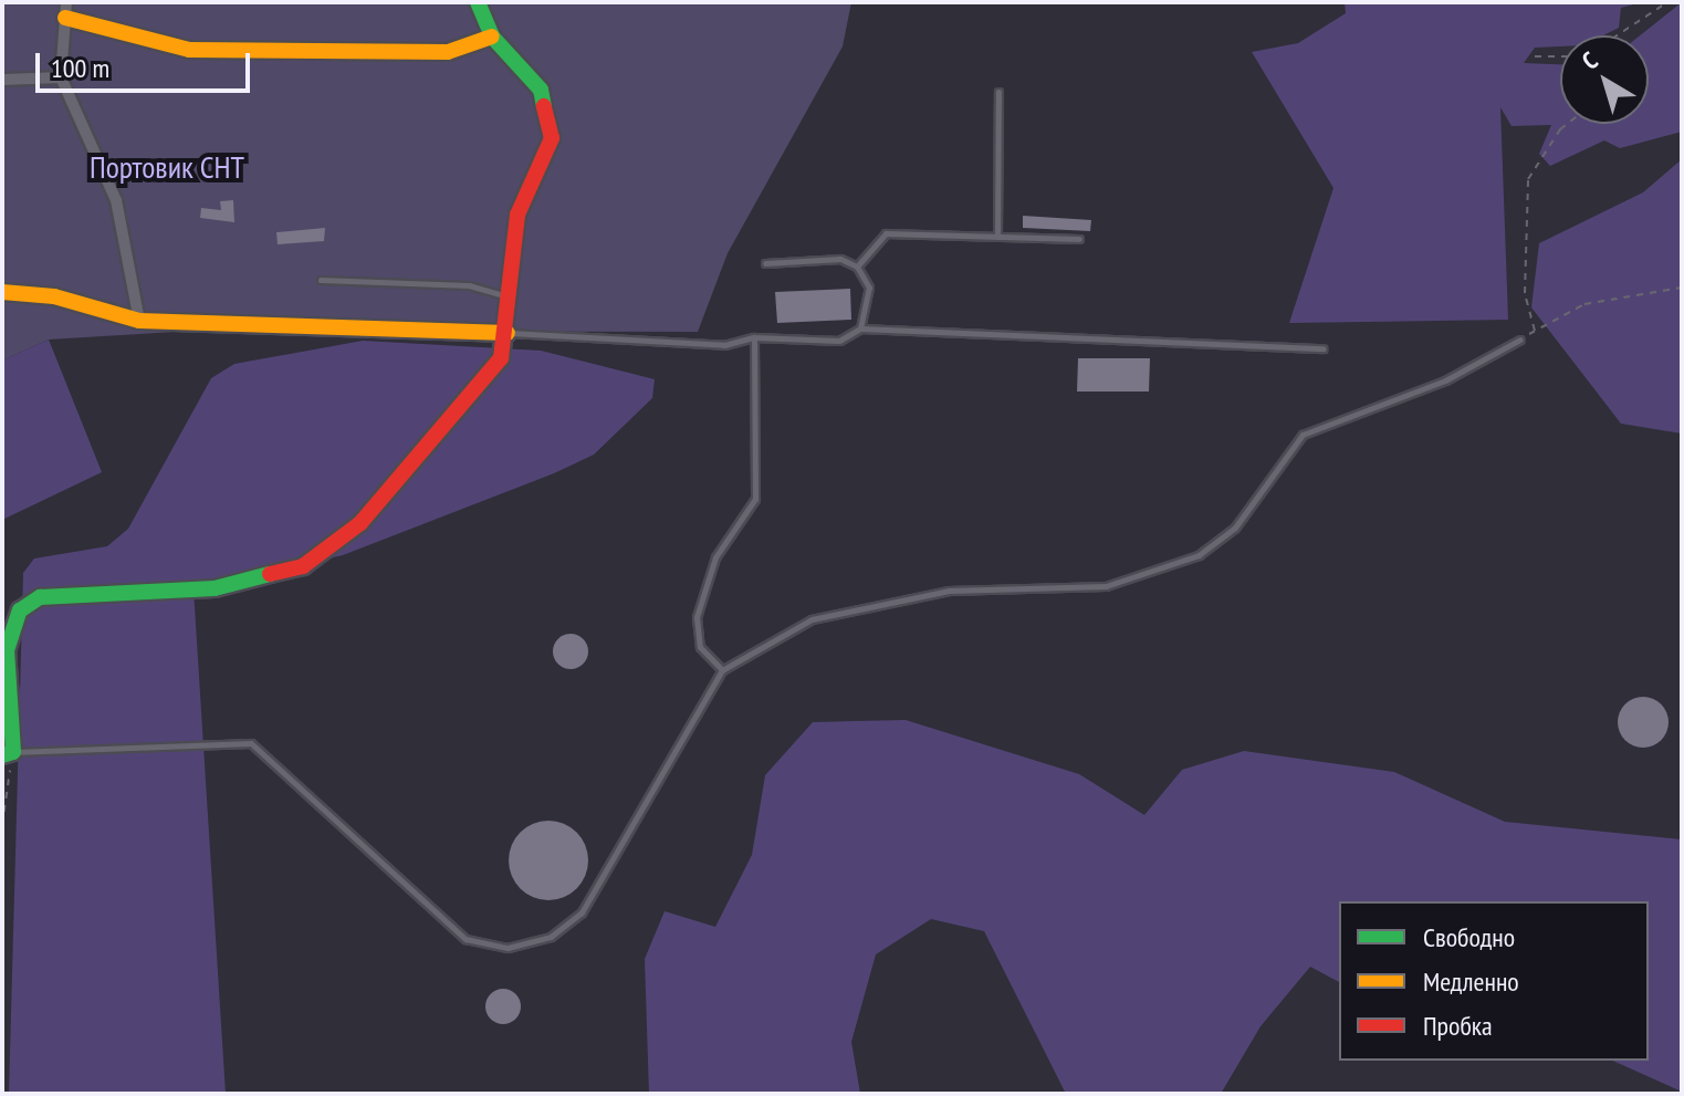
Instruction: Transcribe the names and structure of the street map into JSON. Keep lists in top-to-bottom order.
{
  "parks": ["Портовик СНТ"],
  "legend": ["Свободно", "Медленно", "Пробка"],
  "scale_bar": "100 m",
  "north": "top left"
}
